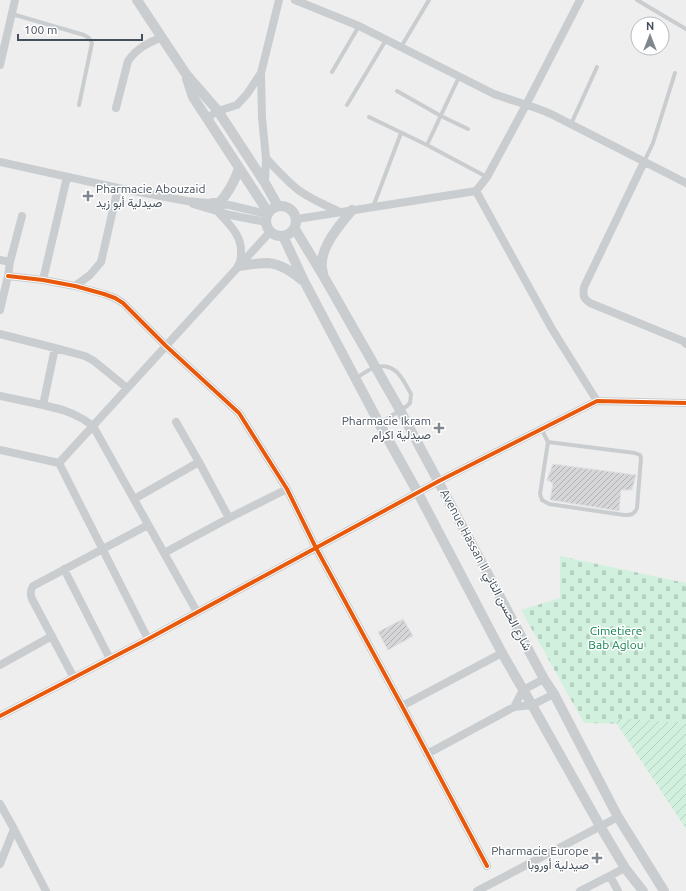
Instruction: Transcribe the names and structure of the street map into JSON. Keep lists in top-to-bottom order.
{
  "streets": {
    "street": ["Avenue Hassan II شارع الحسن الثاني"]
  },
  "parks": ["Cimetiere Bab Aglou"],
  "places": {
    "health": ["Pharmacie Abouzaid صيدلية أبو زيد", "Pharmacie Ikram صيدلية اكرام", "Pharmacie Europe صيدلية أوروبا"]
  },
  "scale_bar": "100 m",
  "north": "top"
}
